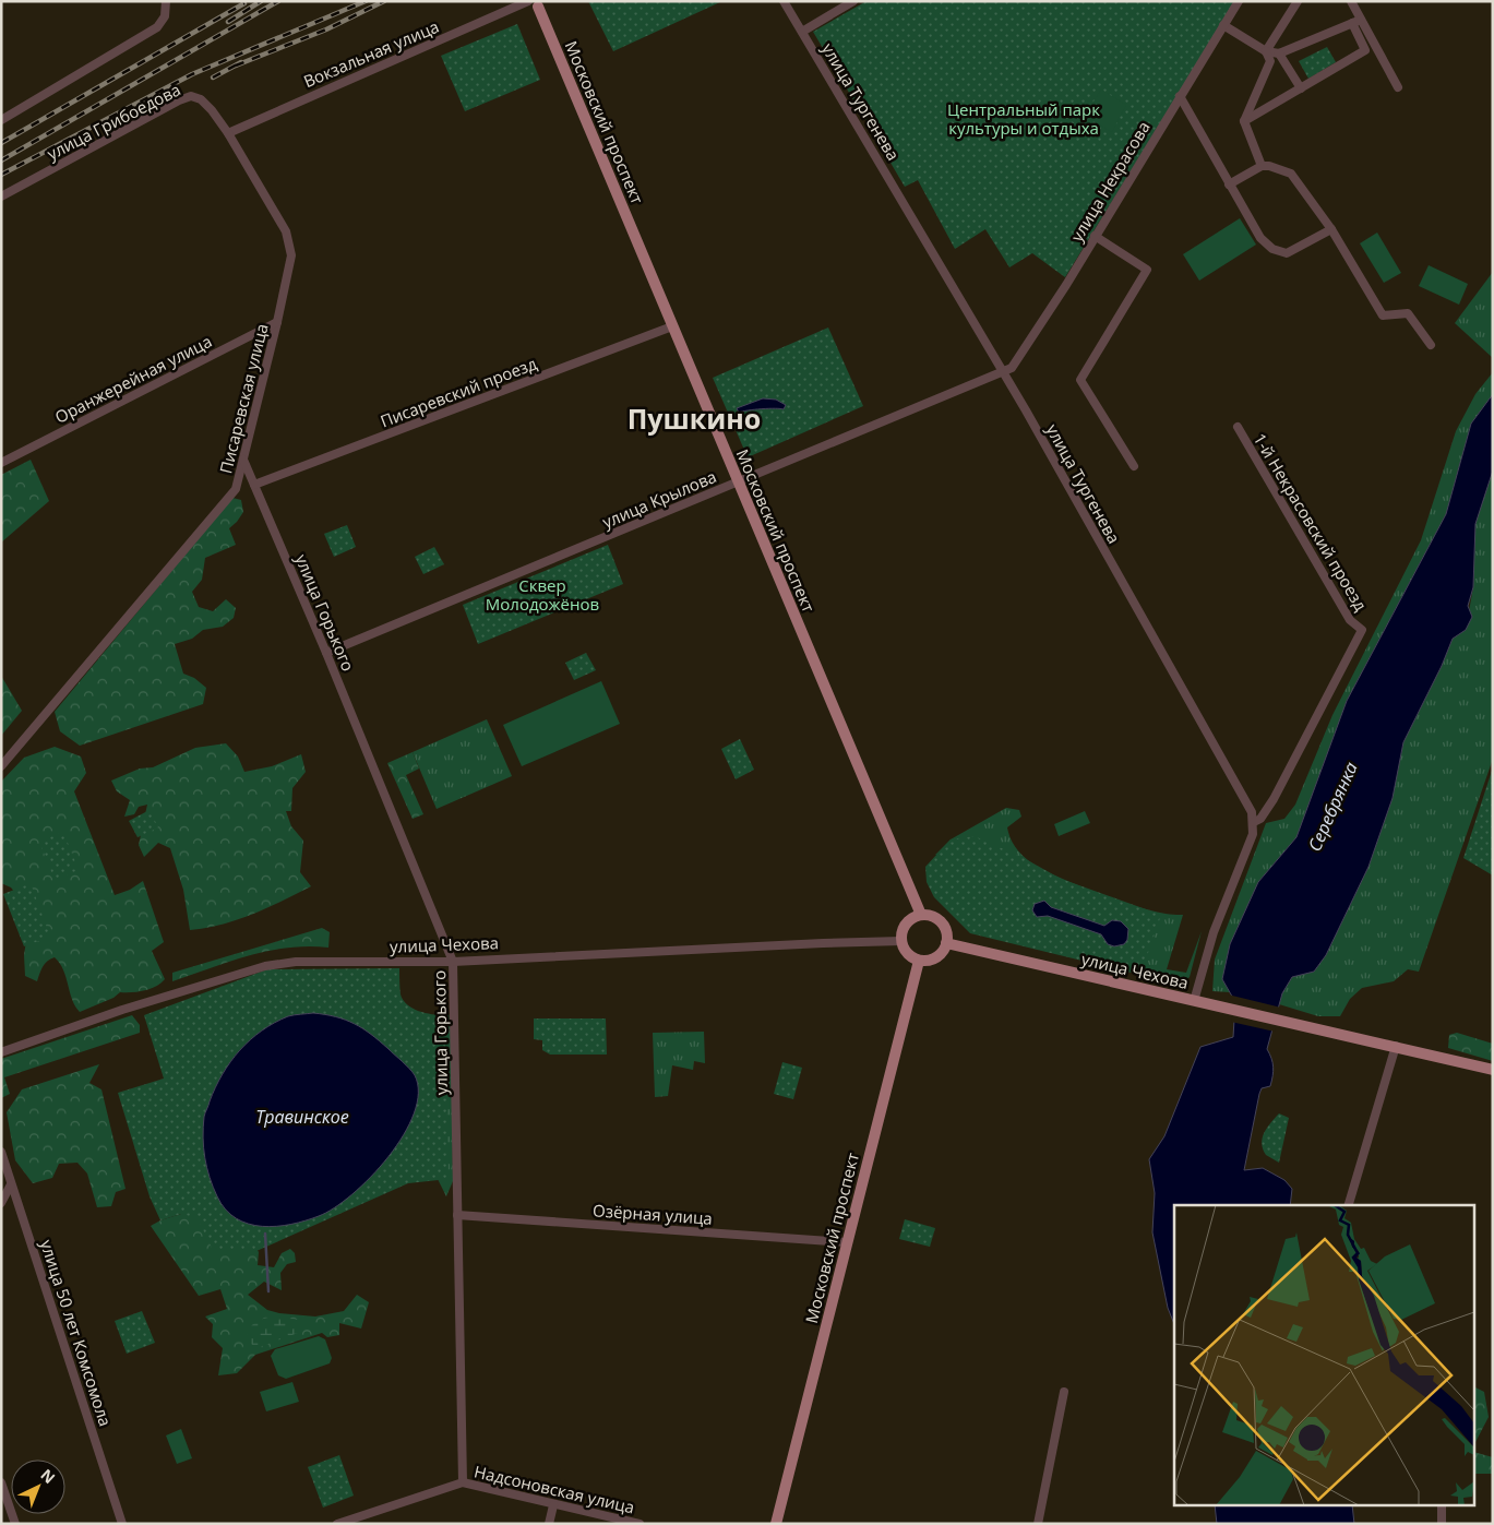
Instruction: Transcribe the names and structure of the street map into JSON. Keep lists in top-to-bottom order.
{
  "streets": {
    "main road": ["Московский проспект", "улица Чехова"],
    "street": [
      "Вокзальная улица",
      "улица Тургенева",
      "улица Грибоедова",
      "улица Некрасова",
      "Оранжерейная улица",
      "Писаревский проезд",
      "Писаревская улица",
      "улица Крылова",
      "1-й Некрасовский проезд",
      "улица Горького",
      "Озёрная улица",
      "улица 50 лет Комсомола",
      "Надсоновская улица"
    ]
  },
  "crossings": [
    ["Вокзальная улица", "улица Грибоедова"],
    ["Вокзальная улица", "Московский проспект"],
    ["Вокзальная улица", "Писаревская улица"],
    ["улица Тургенева", "улица Некрасова"],
    ["улица Тургенева", "улица Крылова"],
    ["улица Тургенева", "1-й Некрасовский проезд"],
    ["улица Грибоедова", "Писаревская улица"],
    ["Московский проспект", "Писаревский проезд"],
    ["Московский проспект", "улица Крылова"],
    ["Московский проспект", "улица Чехова"],
    ["Московский проспект", "Озёрная улица"],
    ["улица Некрасова", "улица Крылова"],
    ["Оранжерейная улица", "Писаревская улица"],
    ["Писаревский проезд", "улица Горького"],
    ["Писаревская улица", "улица Горького"],
    ["улица Крылова", "улица Горького"],
    ["улица Горького", "улица Чехова"],
    ["улица Горького", "Озёрная улица"],
    ["улица Горького", "Надсоновская улица"]
  ],
  "districts": ["Пушкино"],
  "water": ["Серебрянка", "Травинское"],
  "parks": ["Центральный парк культуры и отдыха", "Сквер Молодожёнов"],
  "north": "top right"
}
